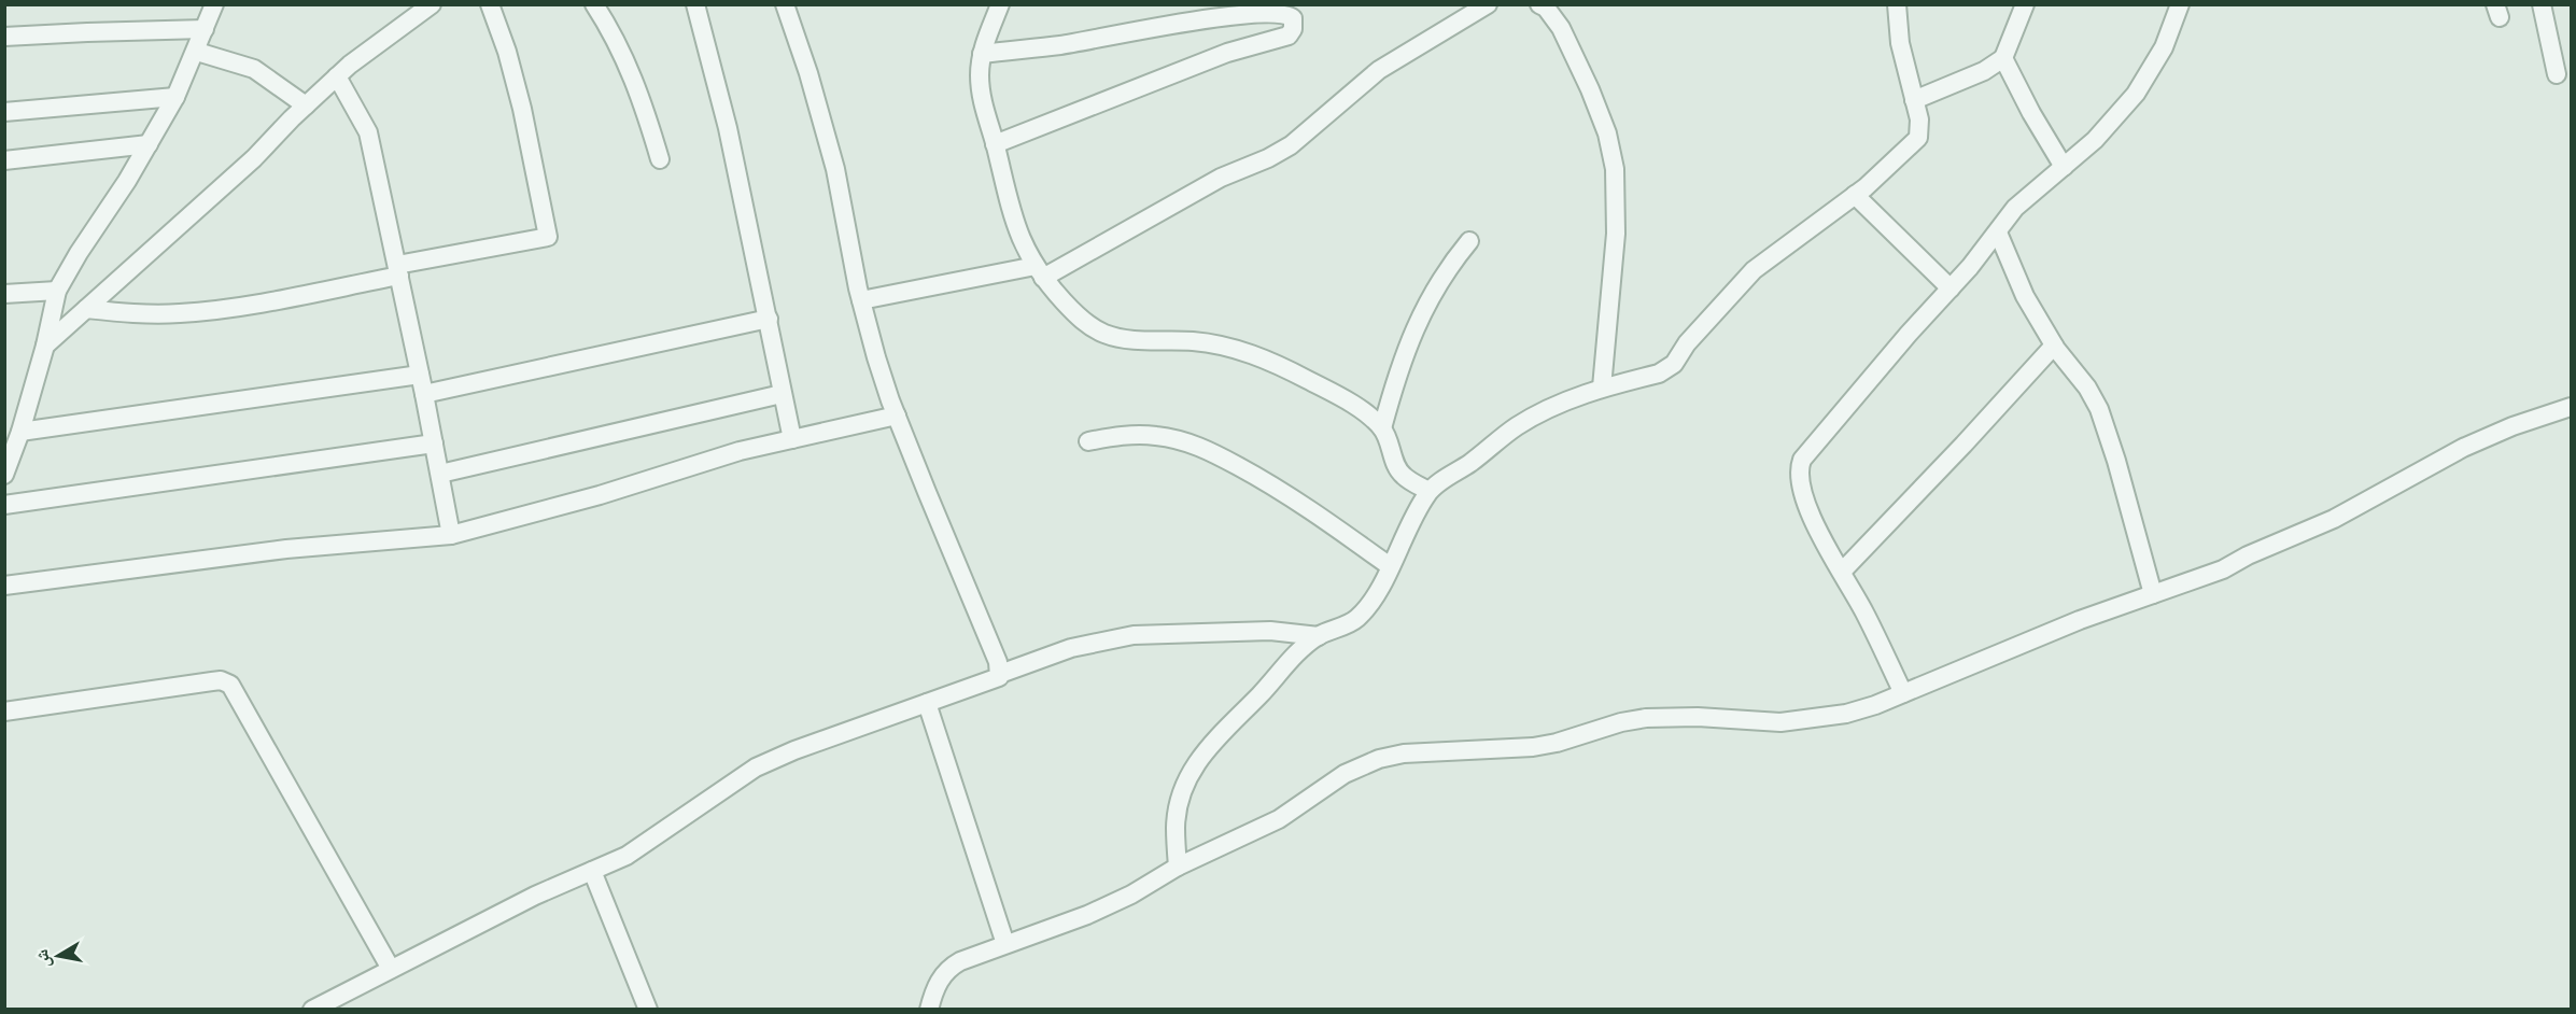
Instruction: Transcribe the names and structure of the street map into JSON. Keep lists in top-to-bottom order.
{
  "north": "left"
}
